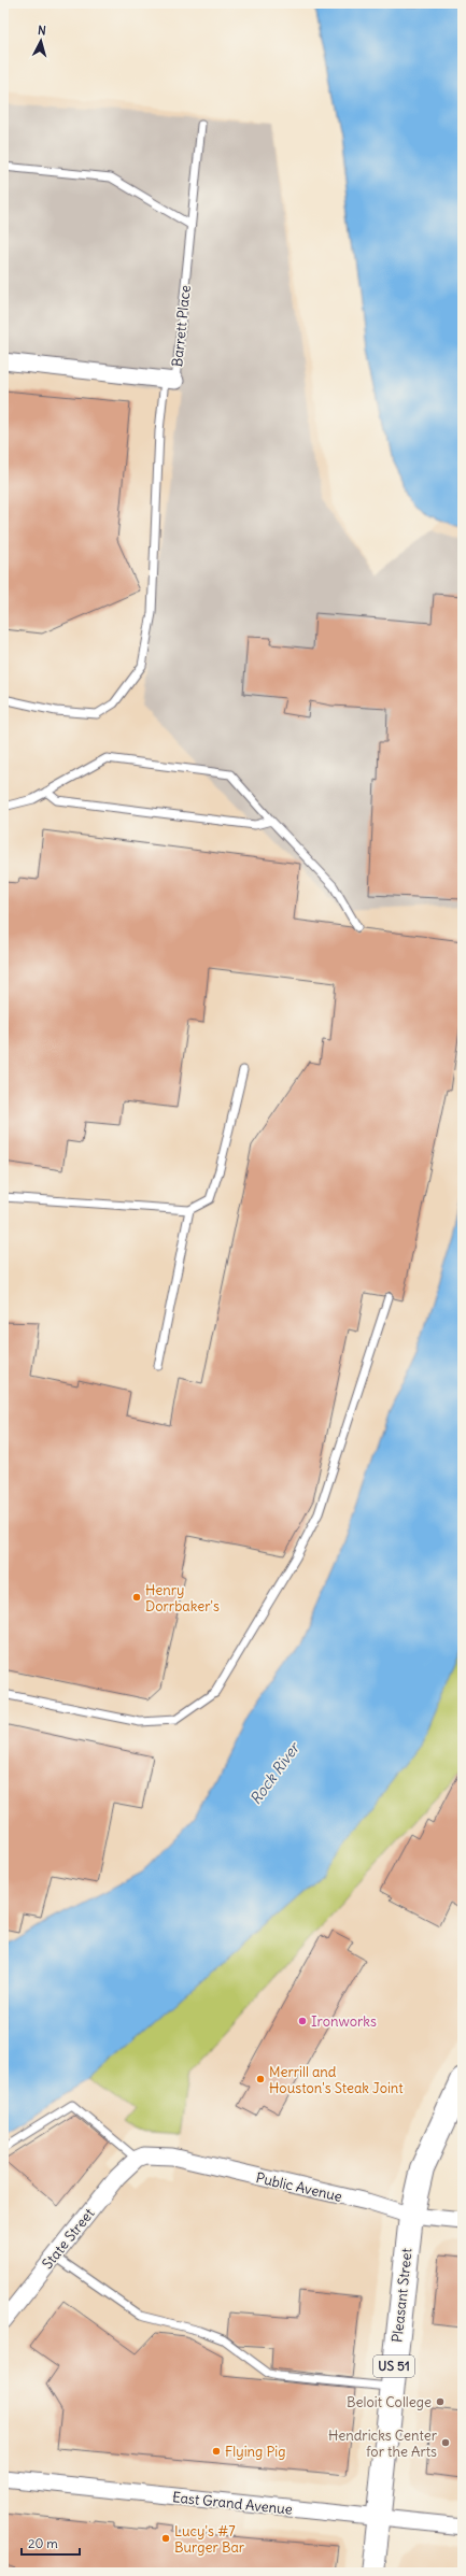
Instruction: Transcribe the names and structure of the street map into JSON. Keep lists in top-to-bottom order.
{
  "streets": {
    "main road": ["Pleasant Street", "US 51"],
    "street": [
      "Barrett Place",
      "Public Avenue",
      "State Street",
      "East Grand Avenue"
    ]
  },
  "crossings": [
    ["Public Avenue", "State Street"],
    ["Public Avenue", "Pleasant Street"],
    ["Pleasant Street", "East Grand Avenue"]
  ],
  "water": ["Rock River"],
  "places": [
    "Henry Dorrbaker's",
    "Ironworks",
    "Merrill and Houston's Steak Joint",
    "Beloit College",
    "Hendricks Center for the Arts",
    "Flying Pig",
    "Lucy's #7 Burger Bar"
  ],
  "scale_bar": "20 m",
  "north": "top"
}
